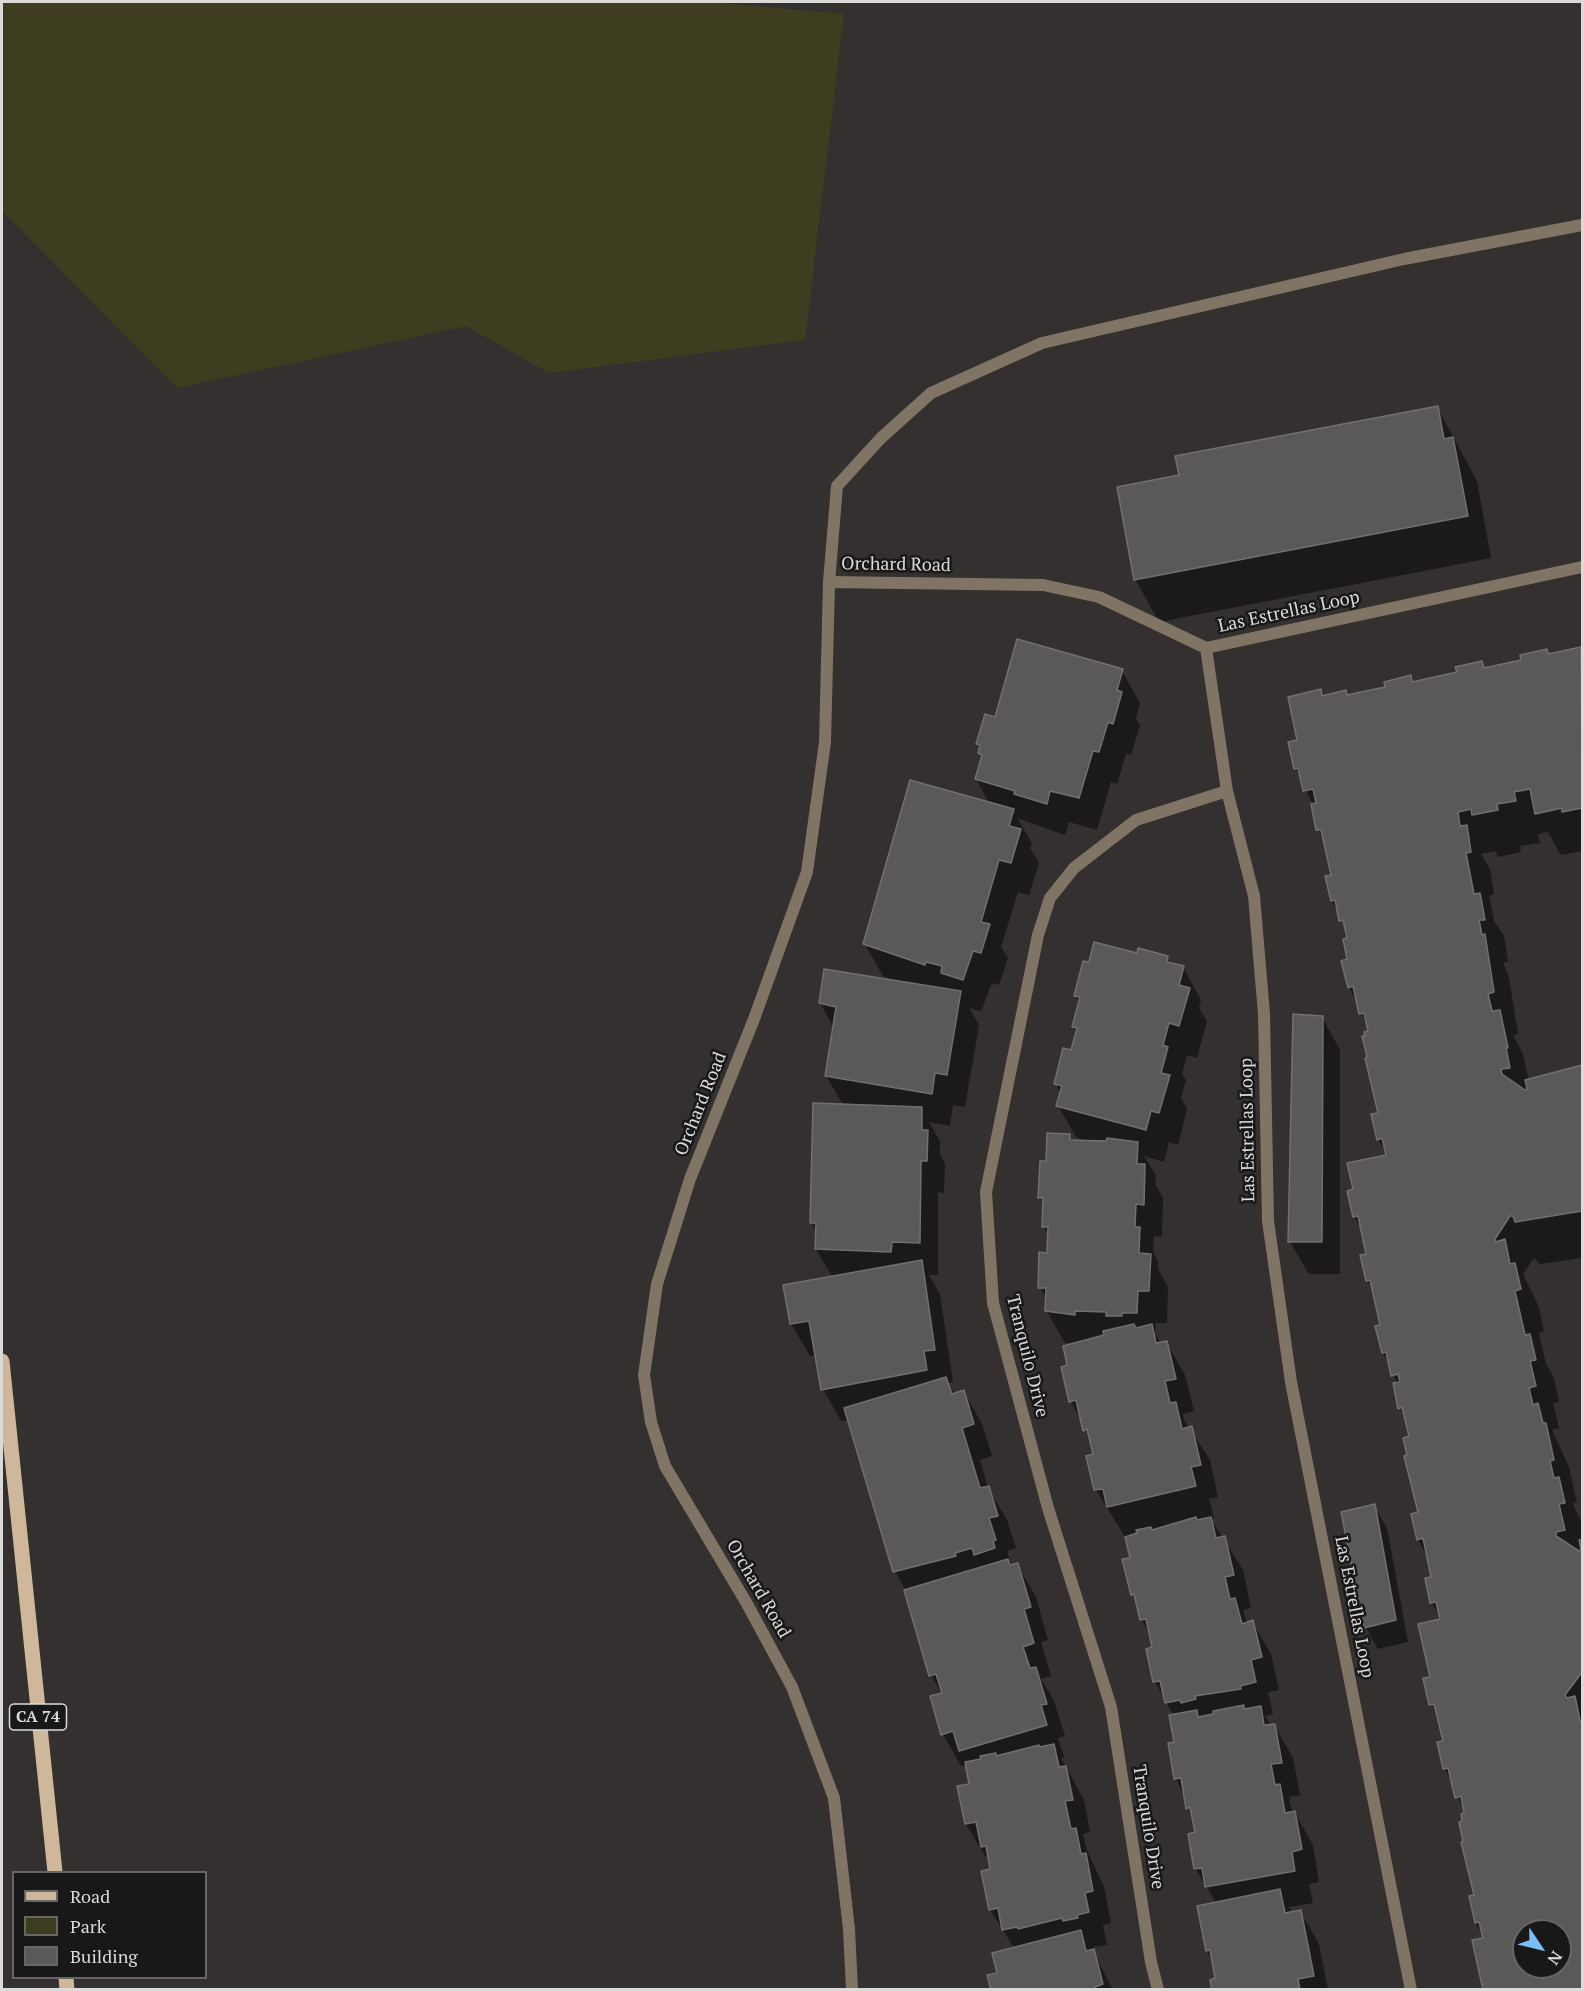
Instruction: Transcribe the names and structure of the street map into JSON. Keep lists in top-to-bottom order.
{
  "streets": {
    "main road": ["CA 74"],
    "street": ["Orchard Road", "Las Estrellas Loop", "Tranquilo Drive"]
  },
  "crossings": [
    ["Orchard Road", "Las Estrellas Loop"],
    ["Las Estrellas Loop", "Tranquilo Drive"]
  ],
  "legend": ["Road", "Park", "Building"],
  "north": "bottom right"
}
